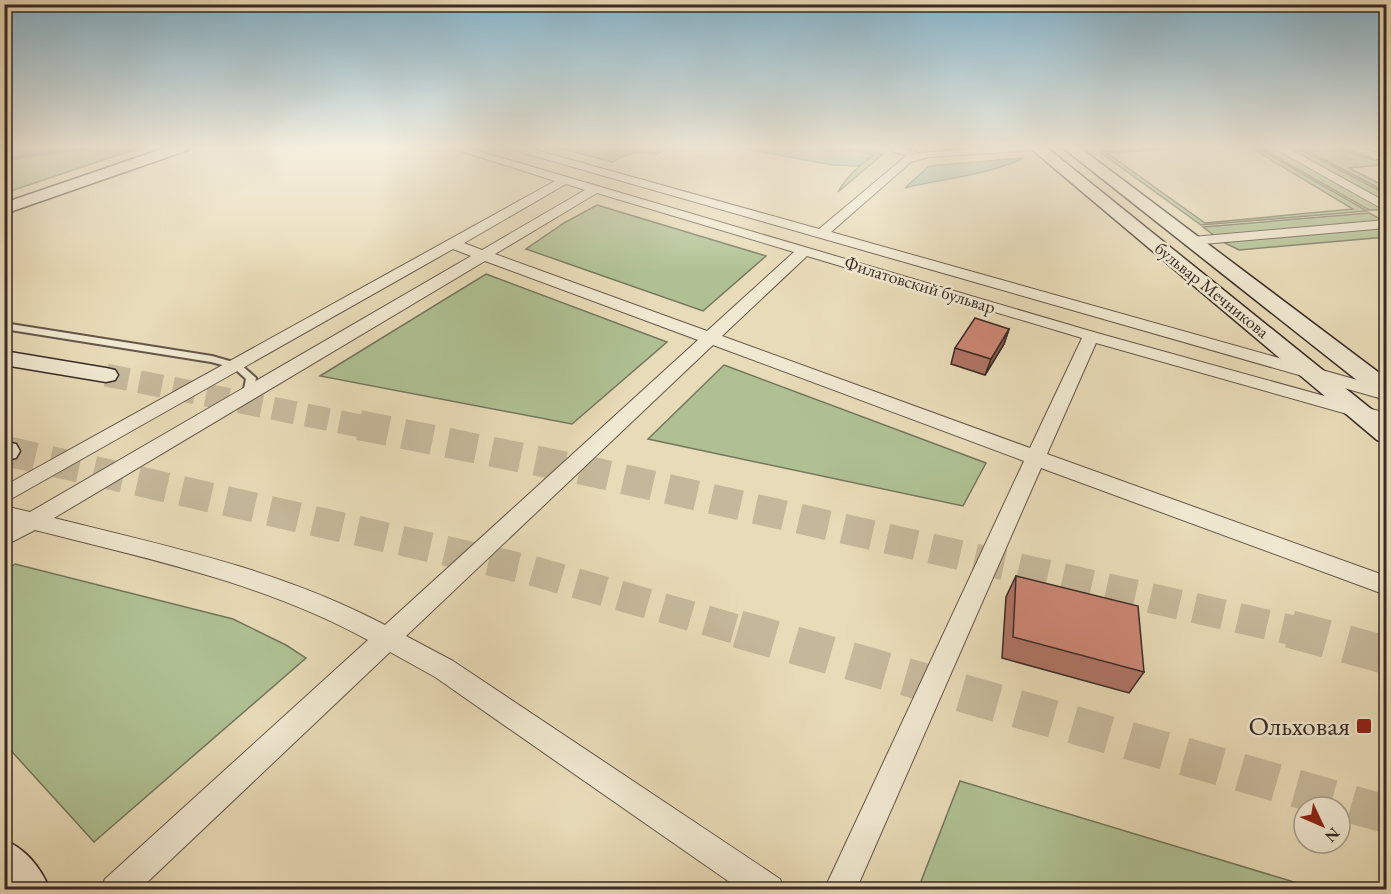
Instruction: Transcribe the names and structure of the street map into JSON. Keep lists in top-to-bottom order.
{
  "streets": {
    "street": ["Филатовский бульвар", "бульвар Мечникова"]
  },
  "crossings": [
    ["Филатовский бульвар", "бульвар Мечникова"]
  ],
  "places": {
    "transit": ["Ольховая"]
  },
  "north": "bottom right"
}
